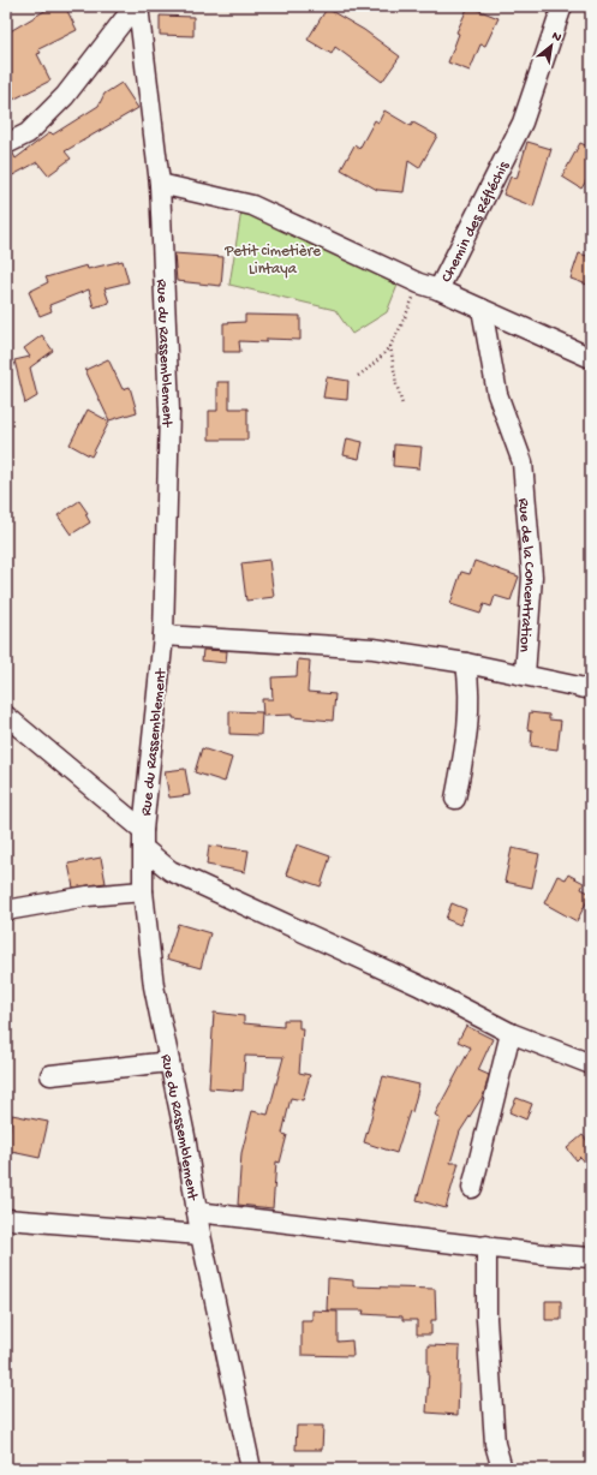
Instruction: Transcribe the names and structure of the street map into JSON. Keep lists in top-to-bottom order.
{
  "streets": {
    "street": ["Chemin des Réfléchis", "Rue du Rassemblement", "Rue de la Concentration"]
  },
  "crossings": [
    ["Chemin des Réfléchis", "Rue du Rassemblement"],
    ["Rue du Rassemblement", "Rue de la Concentration"]
  ],
  "parks": ["Petit cimetière Lintaya"],
  "north": "top right"
}
